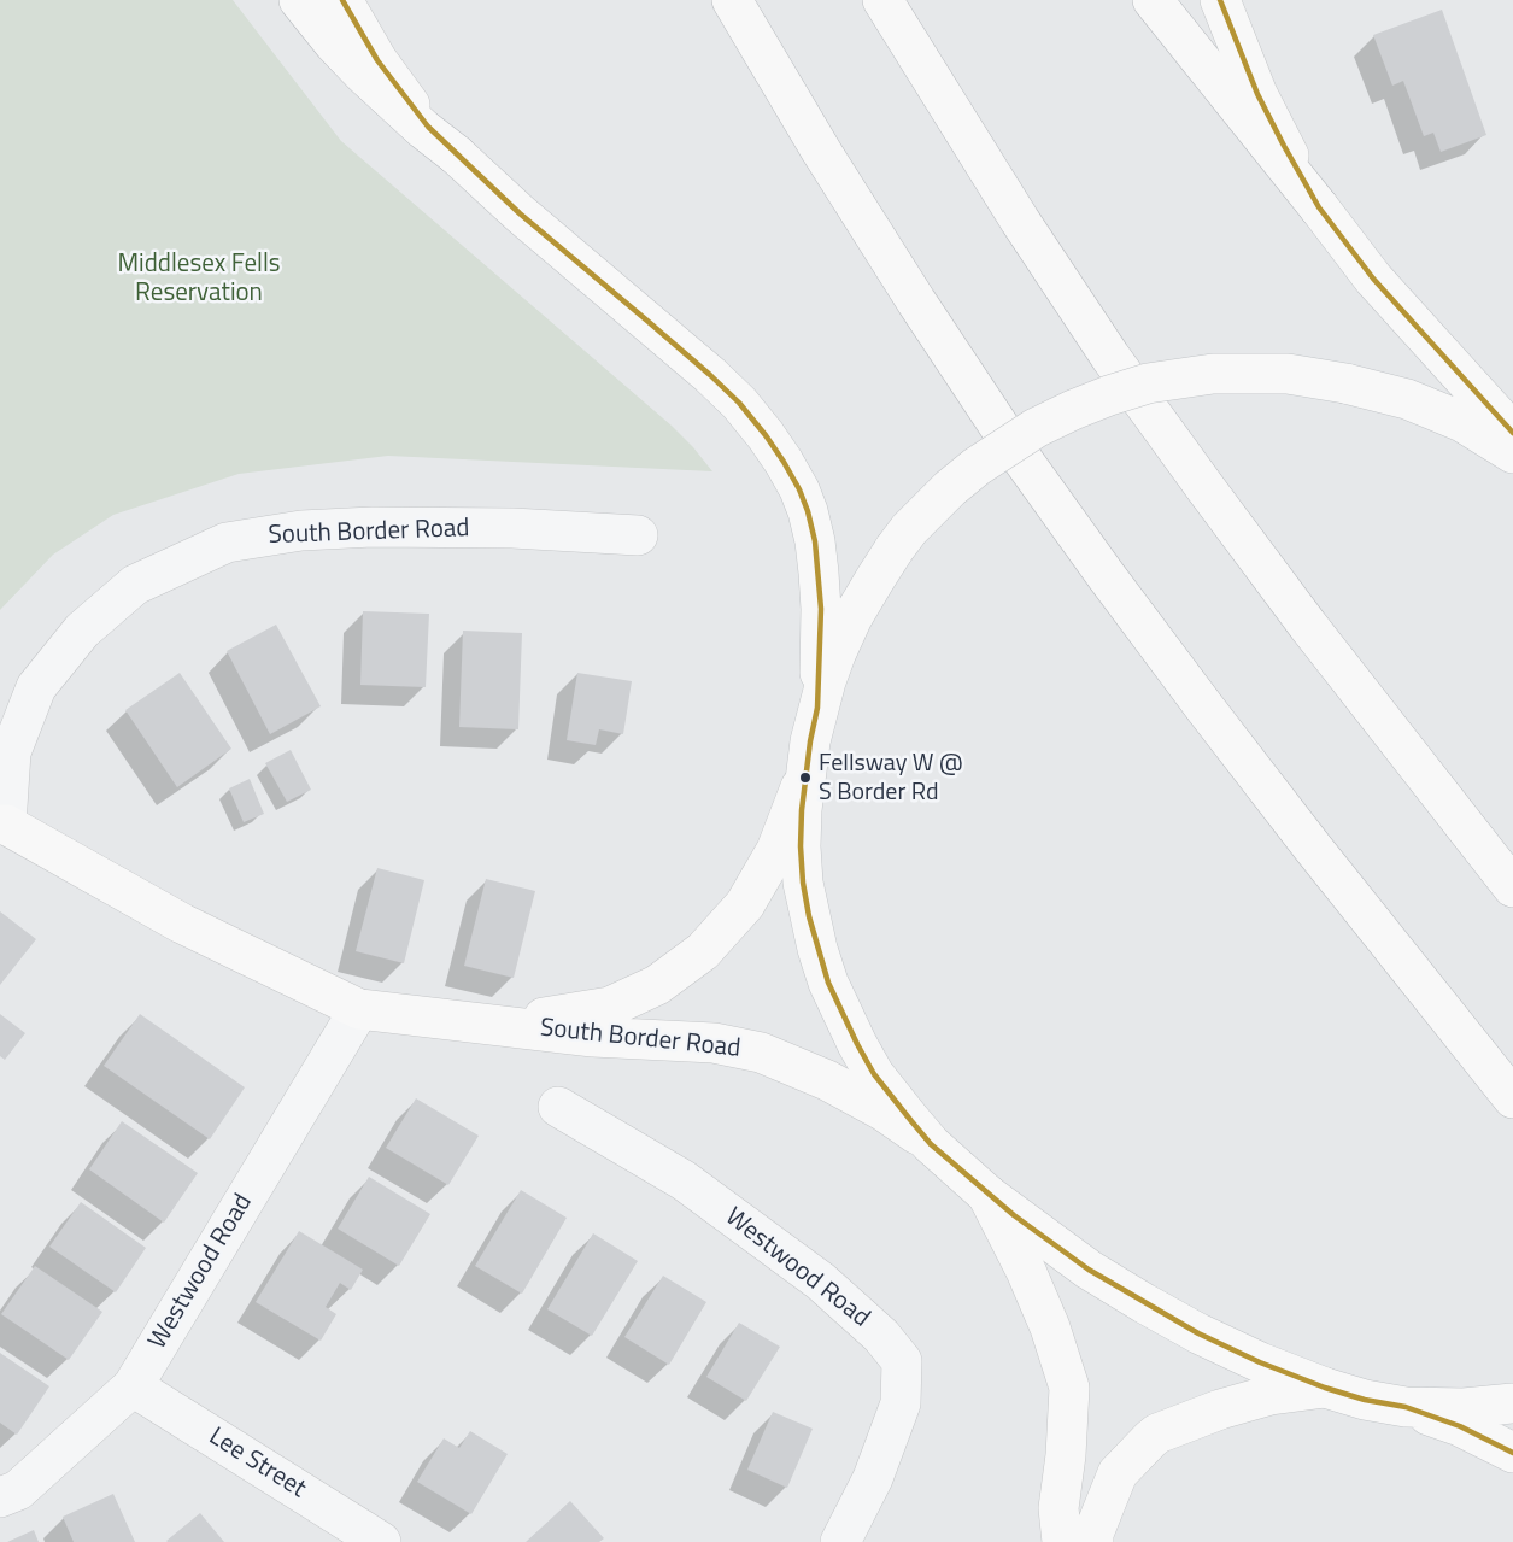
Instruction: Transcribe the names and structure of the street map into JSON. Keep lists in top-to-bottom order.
{
  "streets": {
    "main road": ["South Border Road"],
    "street": ["Westwood Road", "Lee Street"]
  },
  "crossings": [
    ["South Border Road", "Westwood Road"],
    ["Westwood Road", "Lee Street"]
  ],
  "parks": ["Middlesex Fells Reservation"],
  "places": ["Fellsway W @ S Border Rd"]
}
